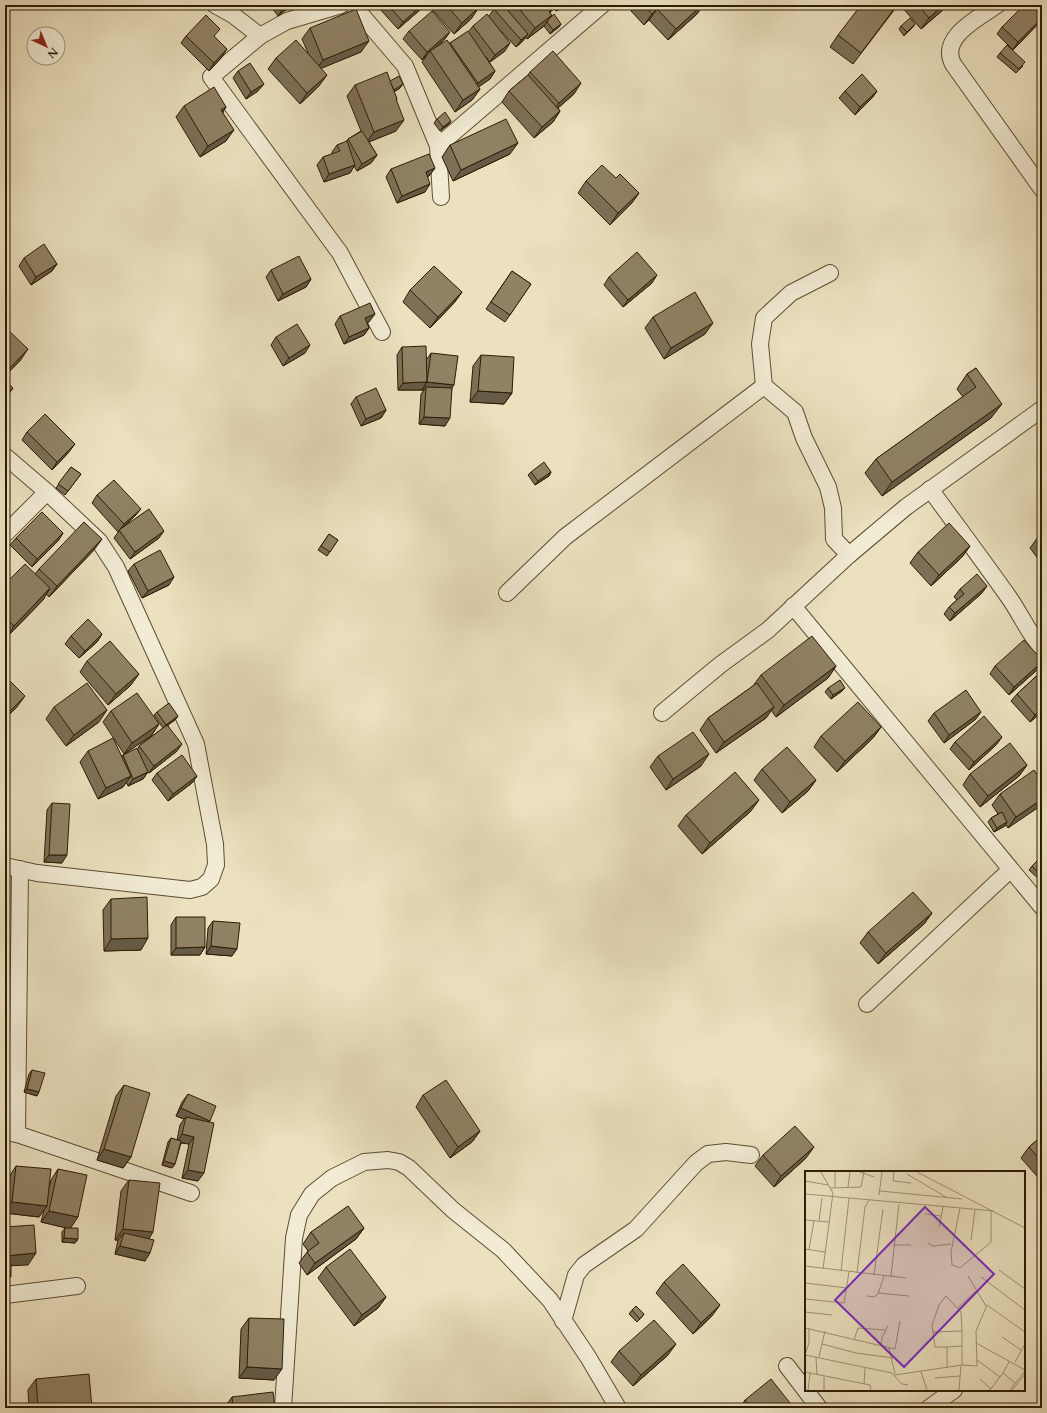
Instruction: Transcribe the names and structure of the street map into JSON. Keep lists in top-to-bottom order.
{
  "north": "bottom right"
}
